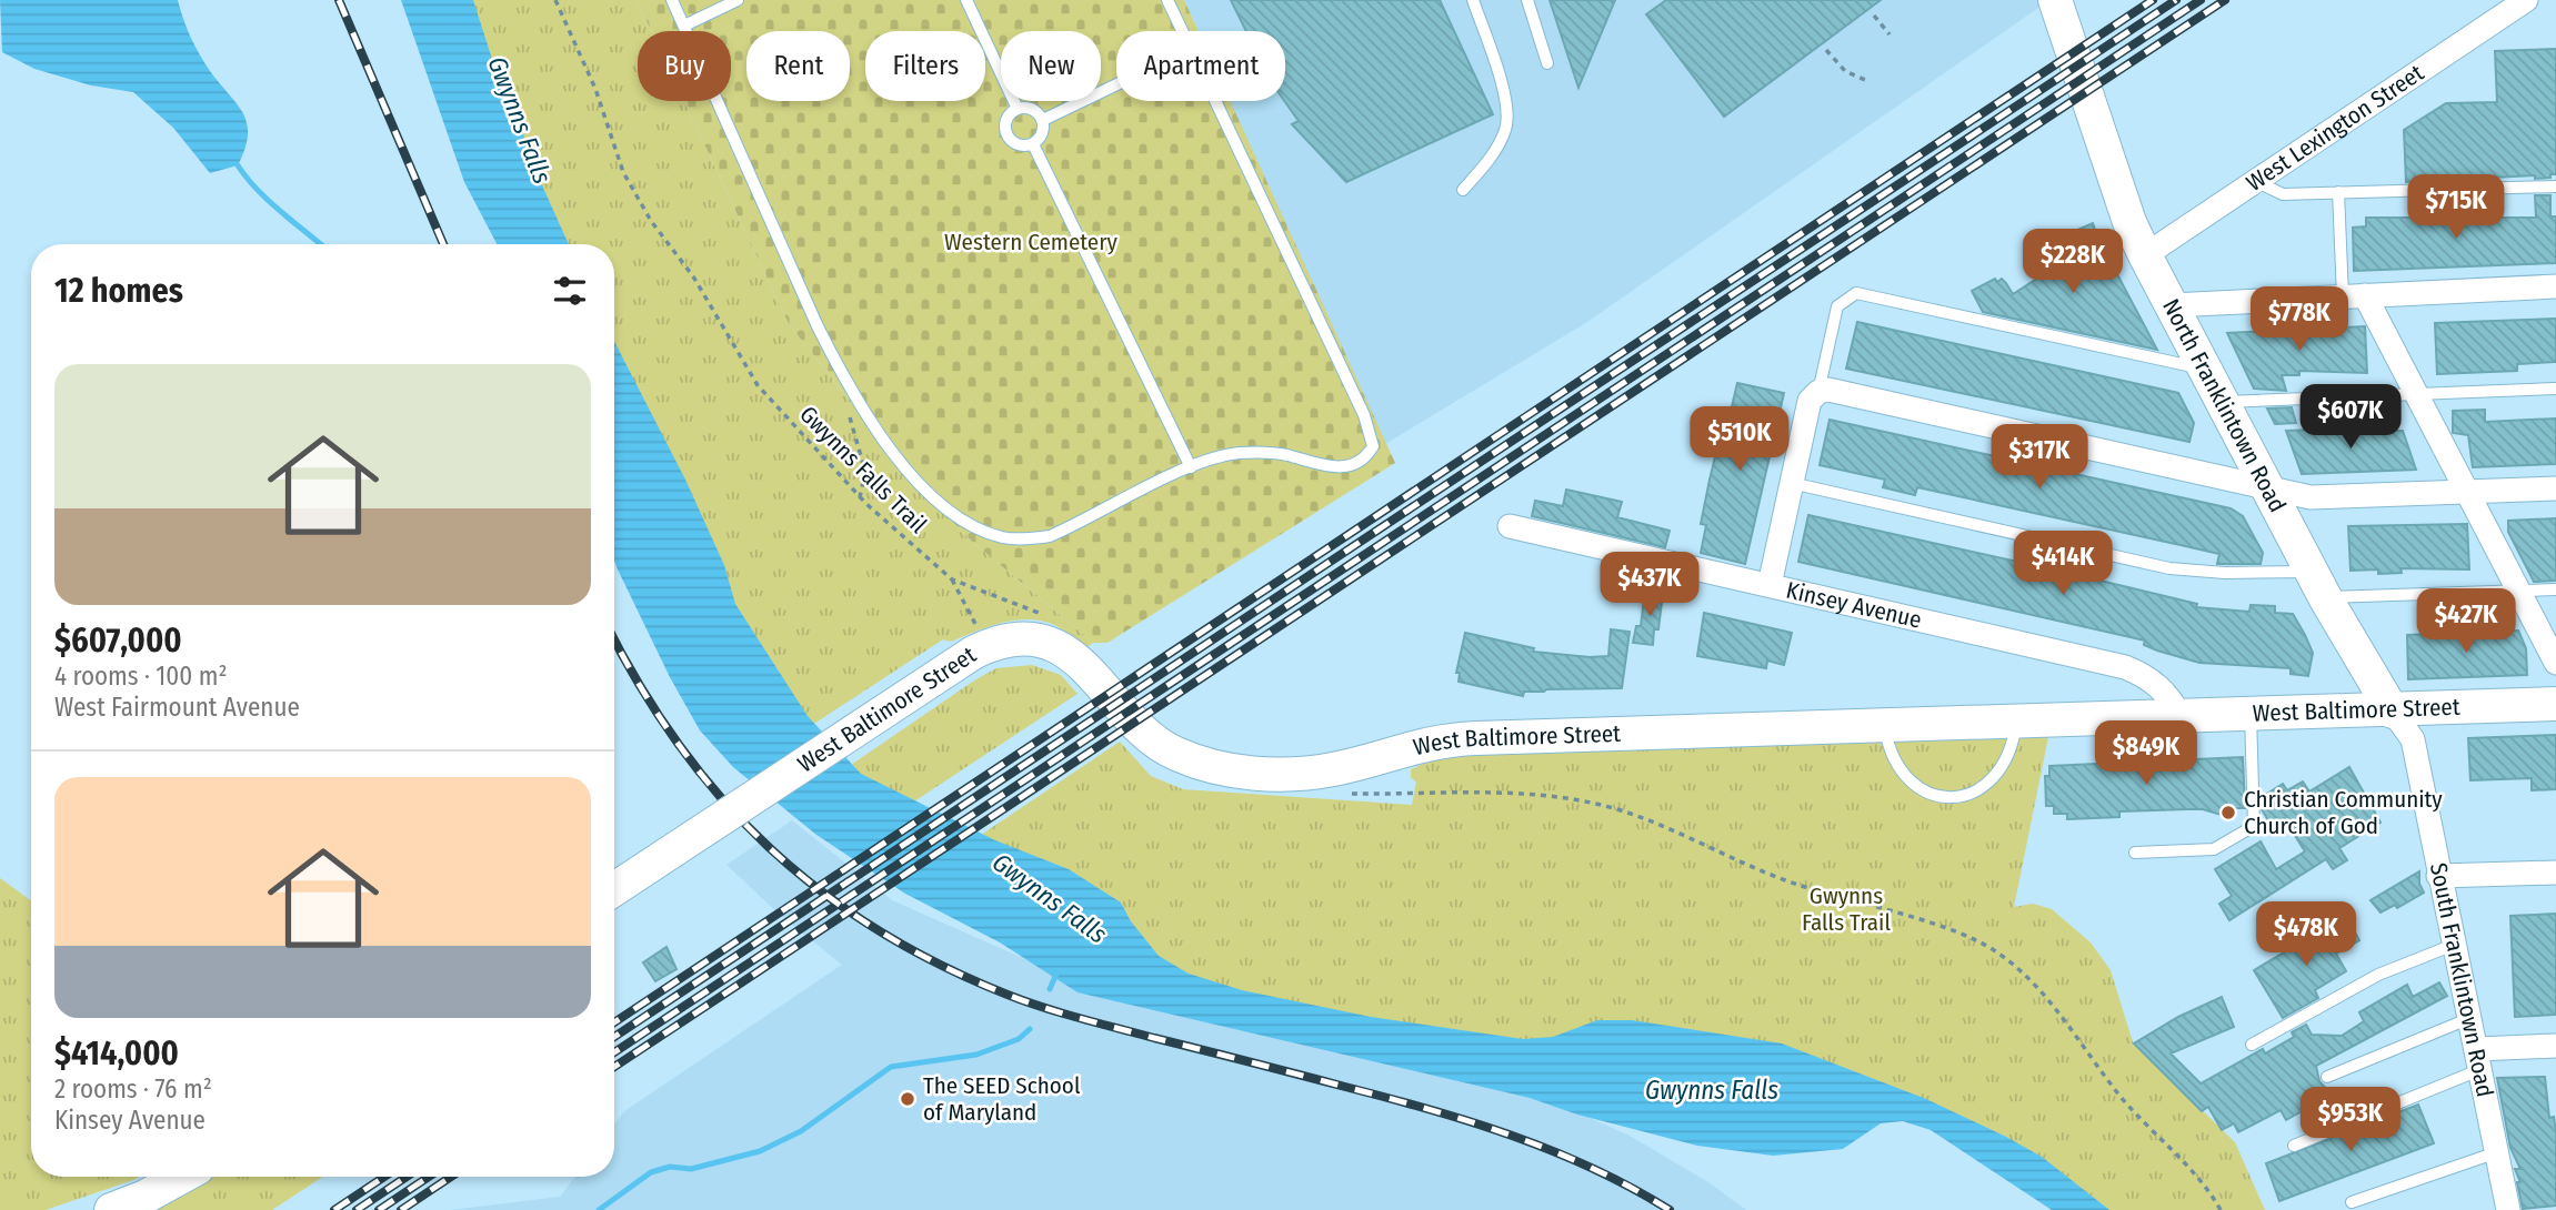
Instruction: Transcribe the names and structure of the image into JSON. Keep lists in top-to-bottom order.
{
  "streets": {
    "main road": ["North Franklintown Road", "West Baltimore Street"],
    "street": ["West Lexington Street", "Kinsey Avenue", "South Franklintown Road"],
    "path": ["Gwynns Falls Trail"]
  },
  "crossings": [
    ["West Lexington Street", "North Franklintown Road"],
    ["North Franklintown Road", "West Baltimore Street"],
    ["North Franklintown Road", "South Franklintown Road"],
    ["Kinsey Avenue", "West Baltimore Street"],
    ["West Baltimore Street", "South Franklintown Road"]
  ],
  "water": ["Gwynns Falls"],
  "parks": ["Western Cemetery", "Gwynns Falls Trail"],
  "places": ["Christian Community Church of God", "The SEED School of Maryland"],
  "page": {
    "chip": [
      "Buy",
      "Rent",
      "Filters",
      "New",
      "Apartment"
    ],
    "price": [
      "$715K",
      "$228K",
      "$778K",
      "$607K",
      "$510K",
      "$317K",
      "$414K",
      "$437K",
      "$427K",
      "$849K",
      "$478K",
      "$953K"
    ],
    "heading": "12 homes",
    "list": [
      {
        "name": "$607,000",
        "note": "4 rooms · 100 m² · West Fairmount Avenue"
      },
      {
        "name": "$414,000",
        "note": "2 rooms · 76 m² · Kinsey Avenue"
      }
    ]
  }
}
